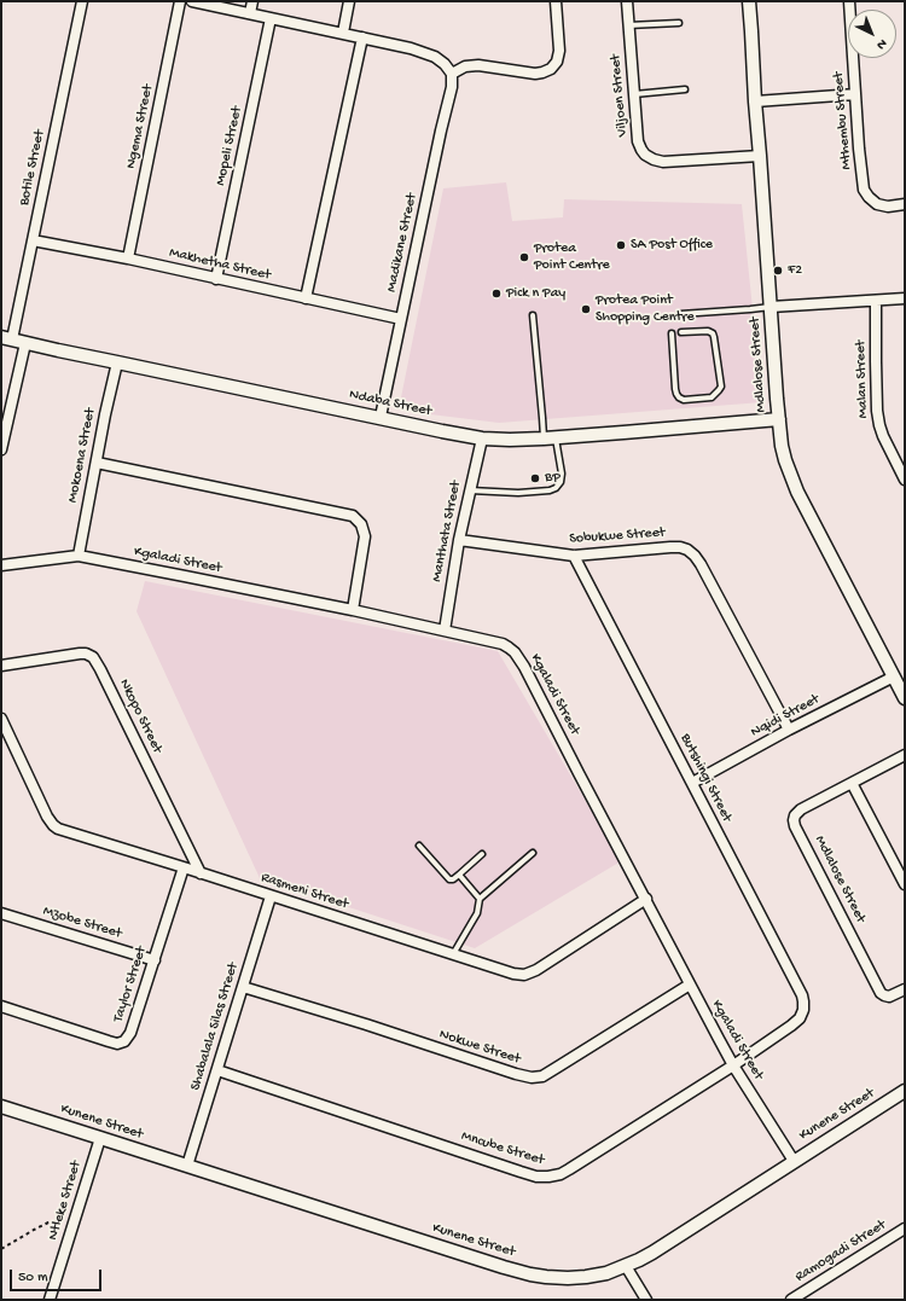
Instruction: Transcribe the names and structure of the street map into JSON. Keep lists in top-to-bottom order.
{
  "streets": {
    "street": [
      "Viljoen Street",
      "Mthembu Street",
      "Ngema Street",
      "Mopeli Street",
      "Botile Street",
      "Madikane Street",
      "Makhetha Street",
      "Mdlalose Street",
      "Malan Street",
      "Ndaba Street",
      "Mokoena Street",
      "Manthata Street",
      "Sobukwe Street",
      "Kgaladi Street",
      "Nkopo Street",
      "Nqidi Street",
      "Butshingi Street",
      "Rasmeni Street",
      "Mzobe Street",
      "Taylor Street",
      "Shabalala Silas Street",
      "Nokwe Street",
      "Kunene Street",
      "Mncube Street",
      "Ntleke Street",
      "Ramogadi Street"
    ]
  },
  "crossings": [
    ["Viljoen Street", "Mdlalose Street"],
    ["Ngema Street", "Makhetha Street"],
    ["Mopeli Street", "Makhetha Street"],
    ["Botile Street", "Makhetha Street"],
    ["Botile Street", "Ndaba Street"],
    ["Madikane Street", "Makhetha Street"],
    ["Madikane Street", "Ndaba Street"],
    ["Mdlalose Street", "Ndaba Street"],
    ["Mdlalose Street", "Nqidi Street"],
    ["Ndaba Street", "Mokoena Street"],
    ["Ndaba Street", "Manthata Street"],
    ["Mokoena Street", "Kgaladi Street"],
    ["Manthata Street", "Sobukwe Street"],
    ["Manthata Street", "Kgaladi Street"],
    ["Sobukwe Street", "Nqidi Street"],
    ["Sobukwe Street", "Butshingi Street"],
    ["Kgaladi Street", "Rasmeni Street"],
    ["Kgaladi Street", "Nokwe Street"],
    ["Kgaladi Street", "Kunene Street"],
    ["Kgaladi Street", "Mncube Street"],
    ["Nkopo Street", "Rasmeni Street"],
    ["Nqidi Street", "Butshingi Street"],
    ["Butshingi Street", "Mncube Street"],
    ["Rasmeni Street", "Taylor Street"],
    ["Rasmeni Street", "Shabalala Silas Street"],
    ["Mzobe Street", "Taylor Street"],
    ["Shabalala Silas Street", "Nokwe Street"],
    ["Shabalala Silas Street", "Kunene Street"],
    ["Shabalala Silas Street", "Mncube Street"],
    ["Kunene Street", "Ntleke Street"]
  ],
  "places": [
    "SA Post Office",
    "Protea Point Centre",
    "F2",
    "Pick n Pay",
    "Protea Point Shopping Centre",
    "BP"
  ],
  "scale_bar": "50 m",
  "north": "bottom right"
}
